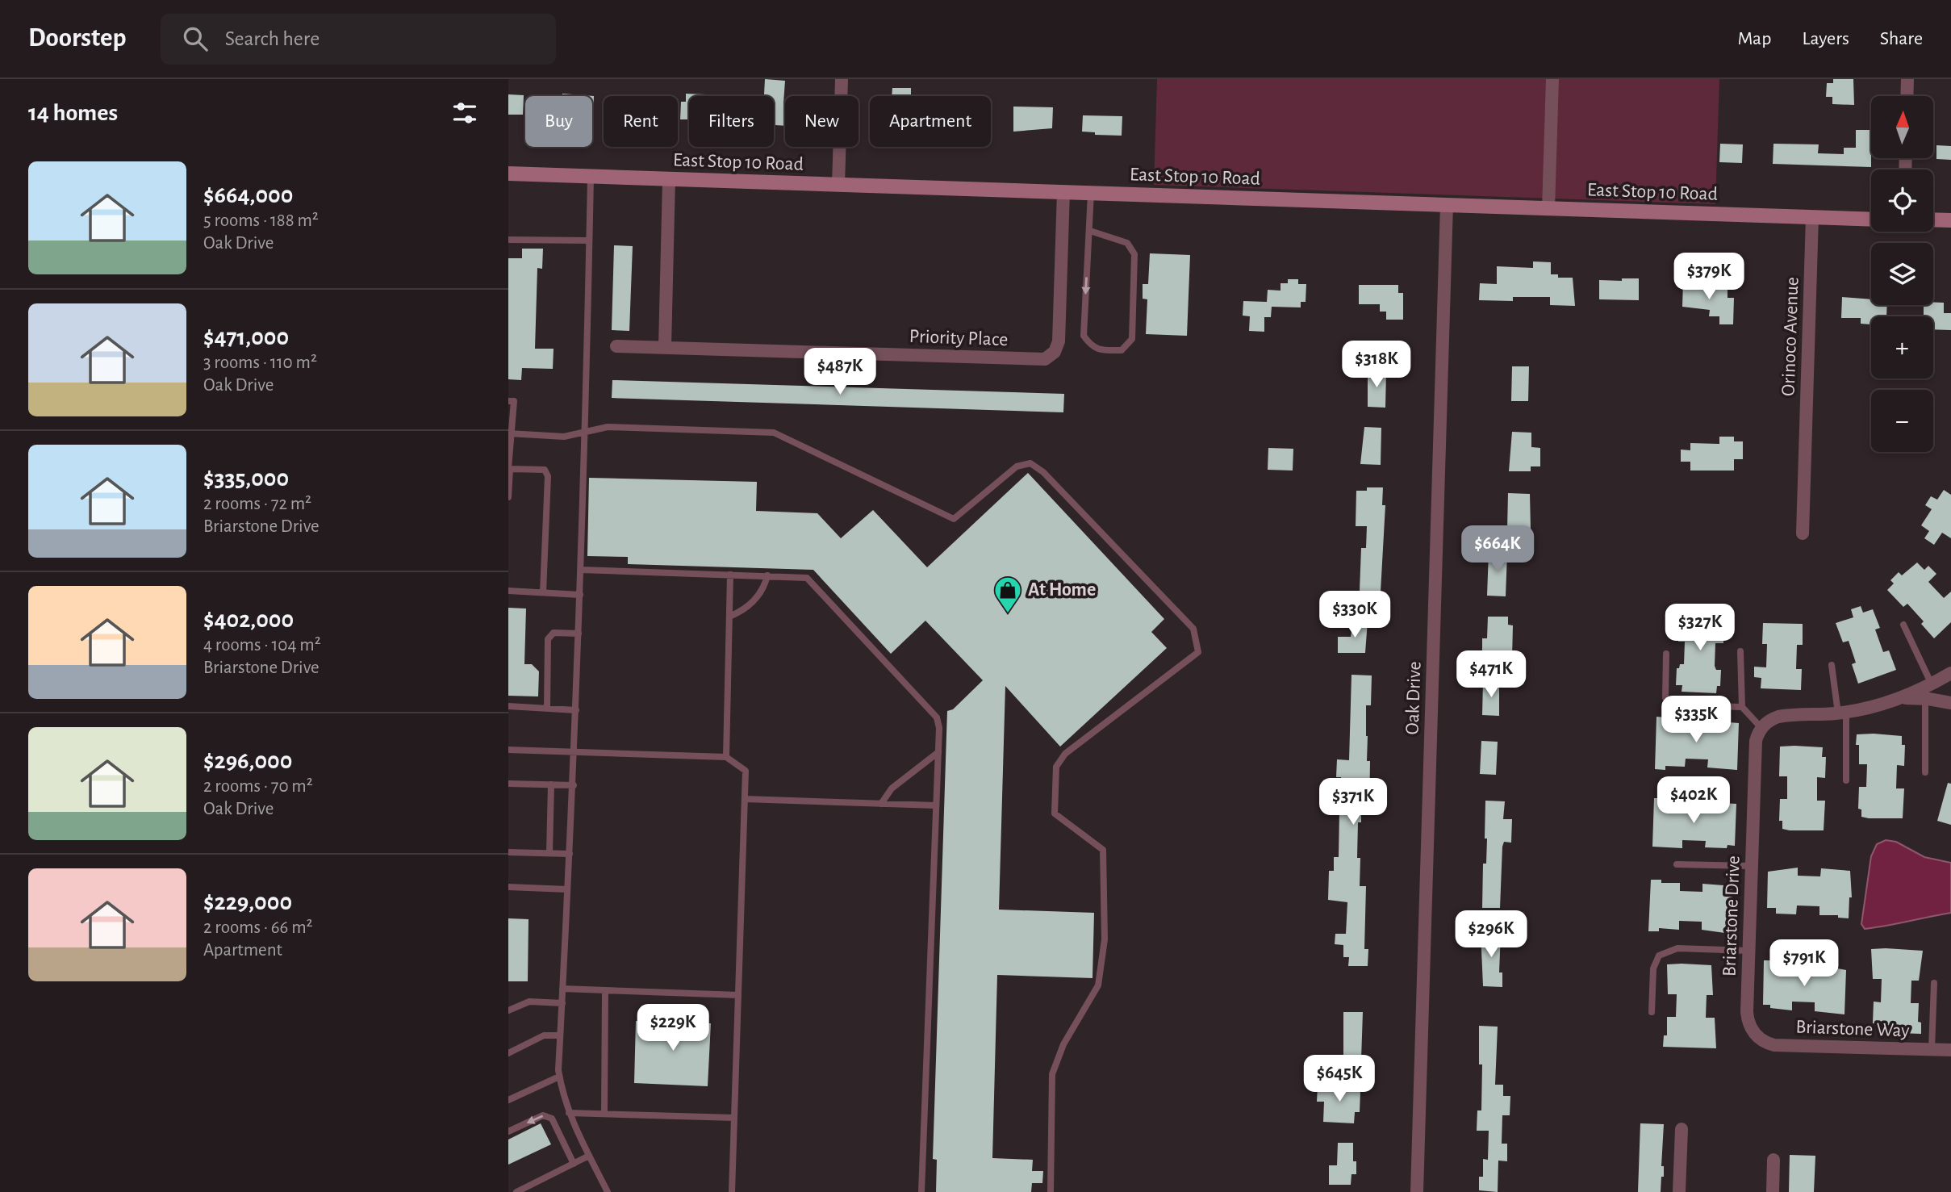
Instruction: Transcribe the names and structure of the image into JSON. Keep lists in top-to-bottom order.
{
  "streets": {
    "street": [
      "East Stop 10 Road",
      "Orinoco Avenue",
      "Priority Place",
      "Oak Drive",
      "Briarstone Drive",
      "Briarstone Way"
    ]
  },
  "crossings": [
    ["East Stop 10 Road", "Orinoco Avenue"],
    ["East Stop 10 Road", "Priority Place"],
    ["East Stop 10 Road", "Oak Drive"],
    ["Briarstone Drive", "Briarstone Way"]
  ],
  "places": {
    "shop": ["At Home"]
  },
  "north": "top",
  "page": {
    "header": "Doorstep",
    "search": "Search here",
    "nav": ["Map", "Layers", "Share"],
    "heading": "14 homes",
    "map_buttons": ["+", "−"],
    "chip": [
      "Buy",
      "Rent",
      "Filters",
      "New",
      "Apartment"
    ],
    "list": [
      {
        "name": "$664,000",
        "note": "5 rooms · 188 m² · Oak Drive"
      },
      {
        "name": "$471,000",
        "note": "3 rooms · 110 m² · Oak Drive"
      },
      {
        "name": "$335,000",
        "note": "2 rooms · 72 m² · Briarstone Drive"
      },
      {
        "name": "$402,000",
        "note": "4 rooms · 104 m² · Briarstone Drive"
      },
      {
        "name": "$296,000",
        "note": "2 rooms · 70 m² · Oak Drive"
      },
      {
        "name": "$229,000",
        "note": "2 rooms · 66 m² · Apartment"
      }
    ],
    "price": [
      "$379K",
      "$318K",
      "$487K",
      "$664K",
      "$330K",
      "$327K",
      "$471K",
      "$335K",
      "$402K",
      "$371K",
      "$296K",
      "$791K",
      "$229K",
      "$645K"
    ]
  }
}
